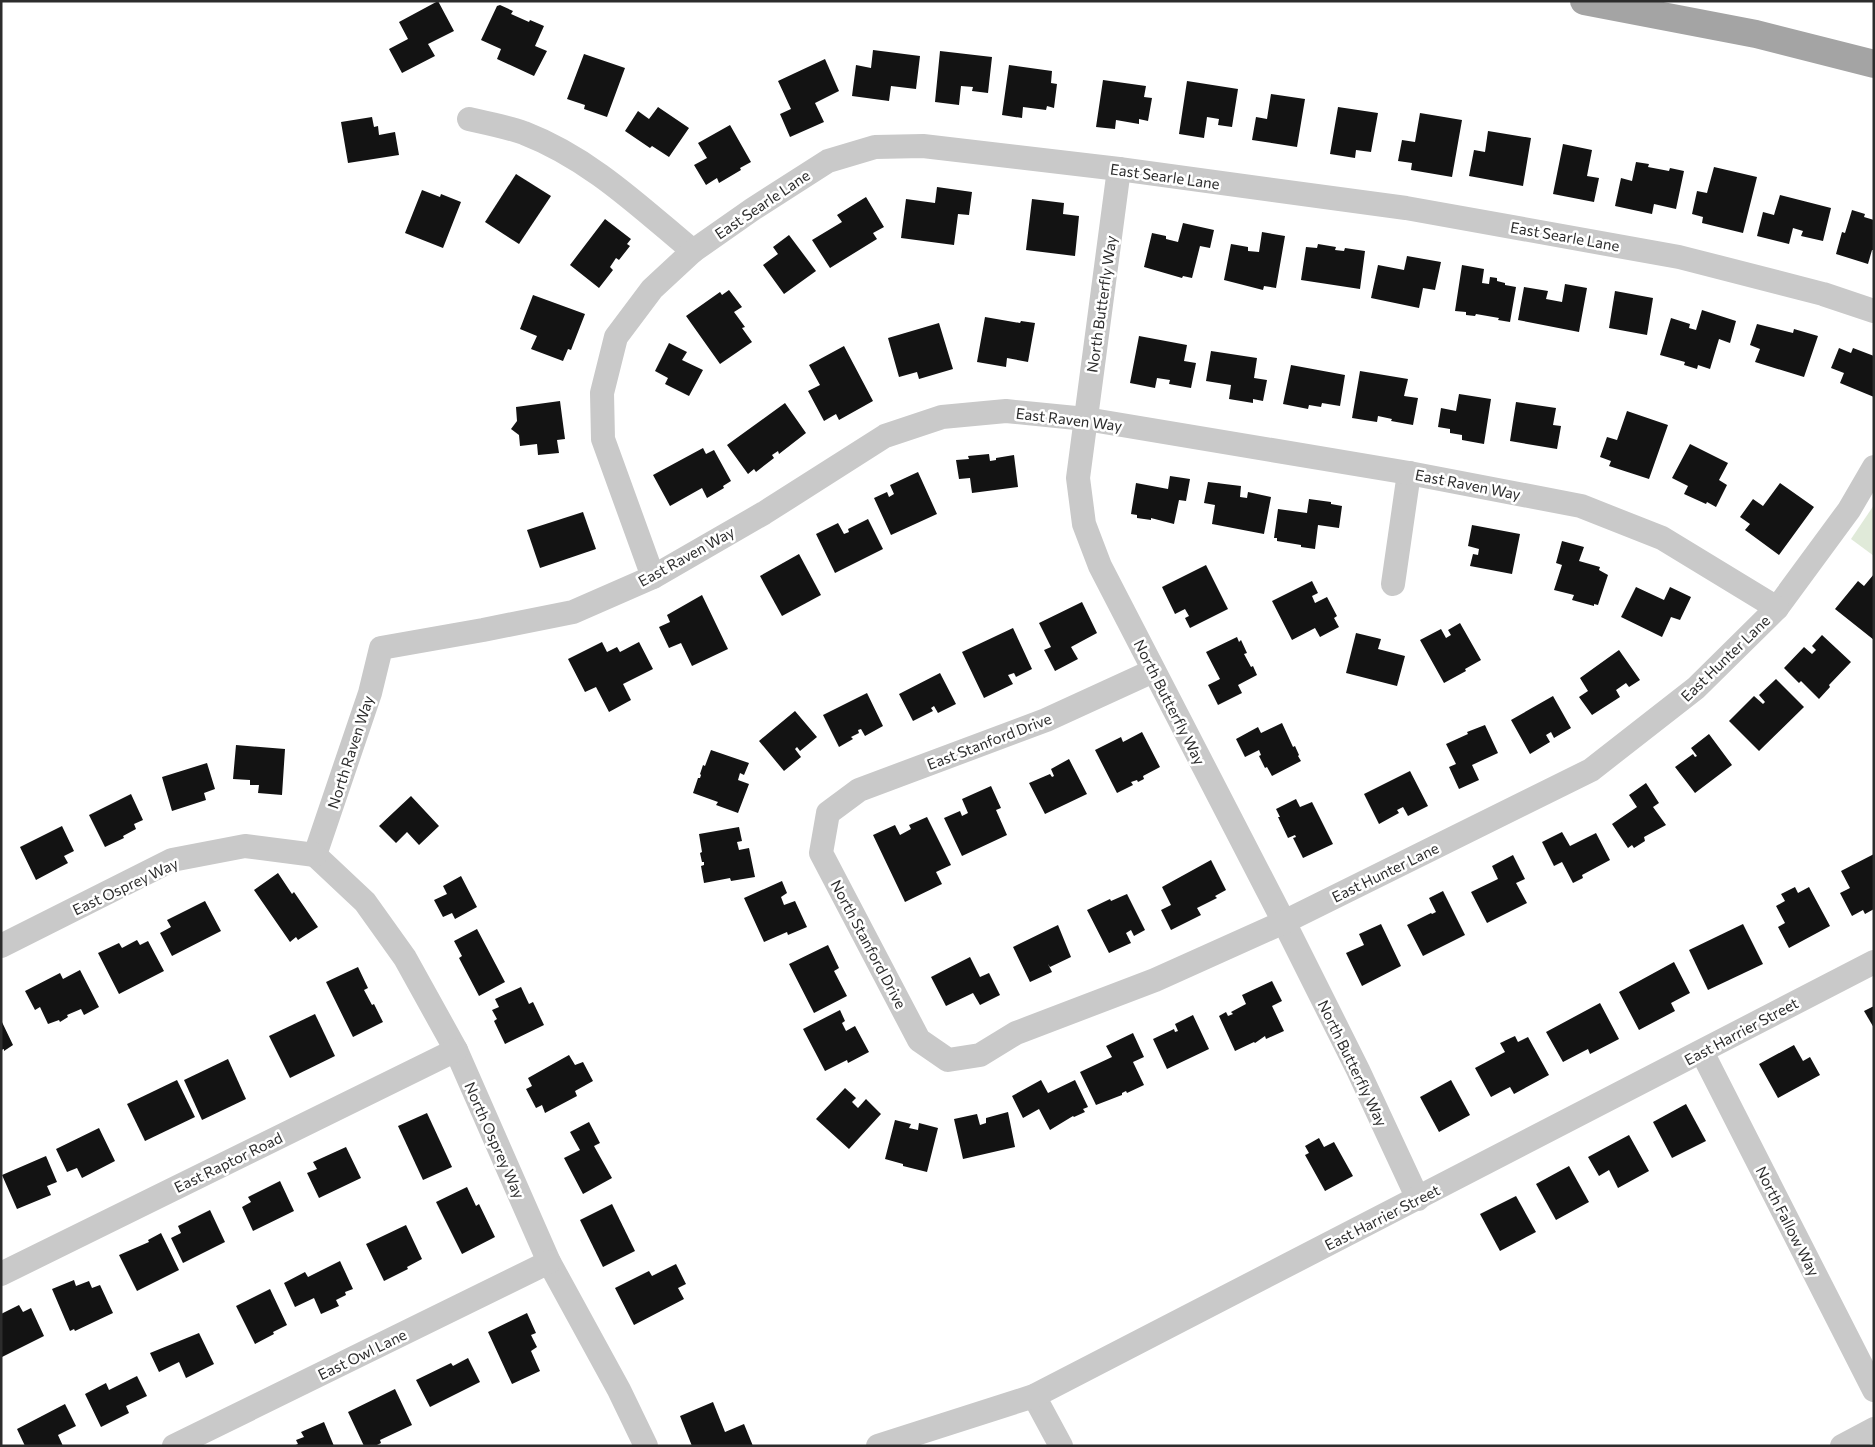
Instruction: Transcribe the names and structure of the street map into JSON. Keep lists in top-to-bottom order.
{
  "streets": {
    "street": [
      "East Searle Lane",
      "North Butterfly Way",
      "East Raven Way",
      "East Hunter Lane",
      "East Stanford Drive",
      "North Raven Way",
      "East Osprey Way",
      "North Stanford Drive",
      "East Harrier Street",
      "North Osprey Way",
      "East Raptor Road",
      "North Fallow Way",
      "East Owl Lane"
    ]
  },
  "crossings": [
    ["East Searle Lane", "North Butterfly Way"],
    ["East Searle Lane", "East Raven Way"],
    ["North Butterfly Way", "East Raven Way"],
    ["North Butterfly Way", "East Hunter Lane"],
    ["North Butterfly Way", "East Stanford Drive"],
    ["North Butterfly Way", "East Harrier Street"],
    ["East Raven Way", "East Hunter Lane"],
    ["East Raven Way", "North Raven Way"],
    ["East Hunter Lane", "North Stanford Drive"],
    ["East Stanford Drive", "North Stanford Drive"],
    ["North Raven Way", "East Osprey Way"],
    ["North Raven Way", "North Osprey Way"],
    ["East Osprey Way", "North Osprey Way"],
    ["East Harrier Street", "North Fallow Way"],
    ["North Osprey Way", "East Raptor Road"],
    ["North Osprey Way", "East Owl Lane"]
  ]
}
